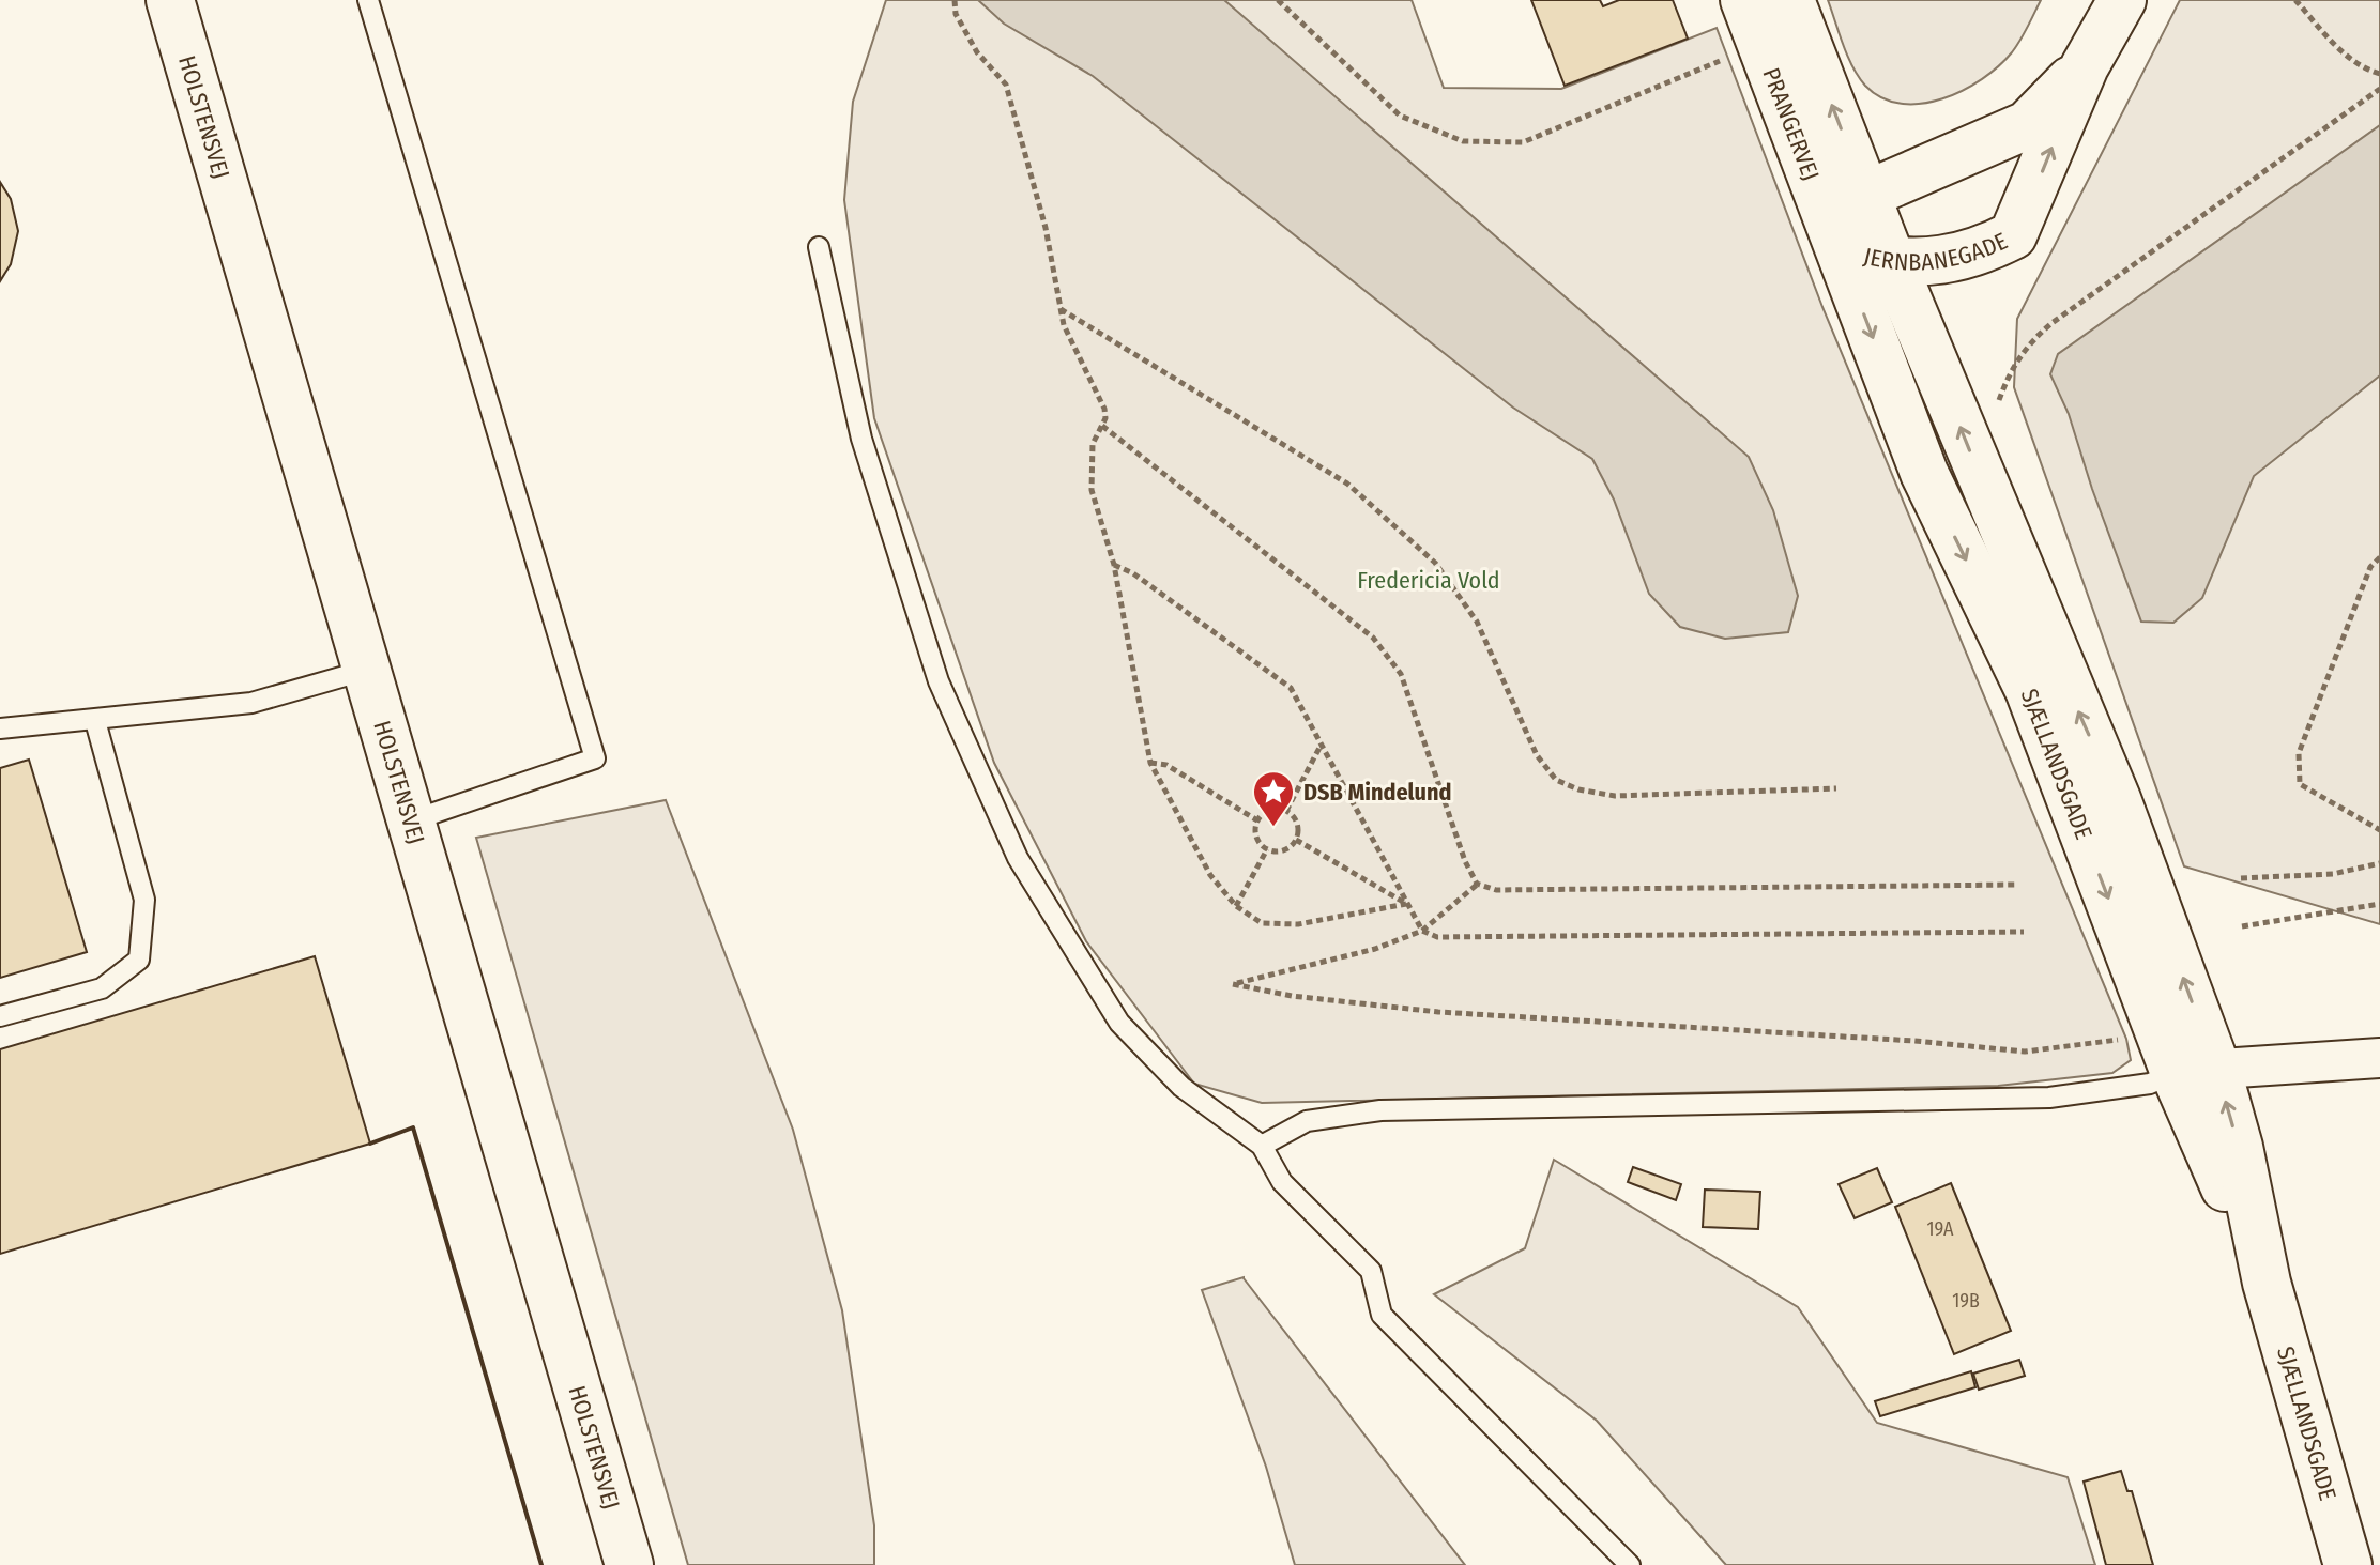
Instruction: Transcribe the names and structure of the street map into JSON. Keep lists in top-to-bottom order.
{
  "streets": {
    "street": [
      "HOLSTENSVEJ",
      "PRANGERVEJ",
      "JERNBANEGADE",
      "SJÆLLANDSGADE"
    ]
  },
  "crossings": [
    ["PRANGERVEJ", "JERNBANEGADE"],
    ["PRANGERVEJ", "SJÆLLANDSGADE"],
    ["JERNBANEGADE", "SJÆLLANDSGADE"]
  ],
  "parks": ["Fredericia Vold"],
  "places": {
    "place": ["DSB Mindelund"]
  },
  "house_numbers": ["19A", "19B"]
}
